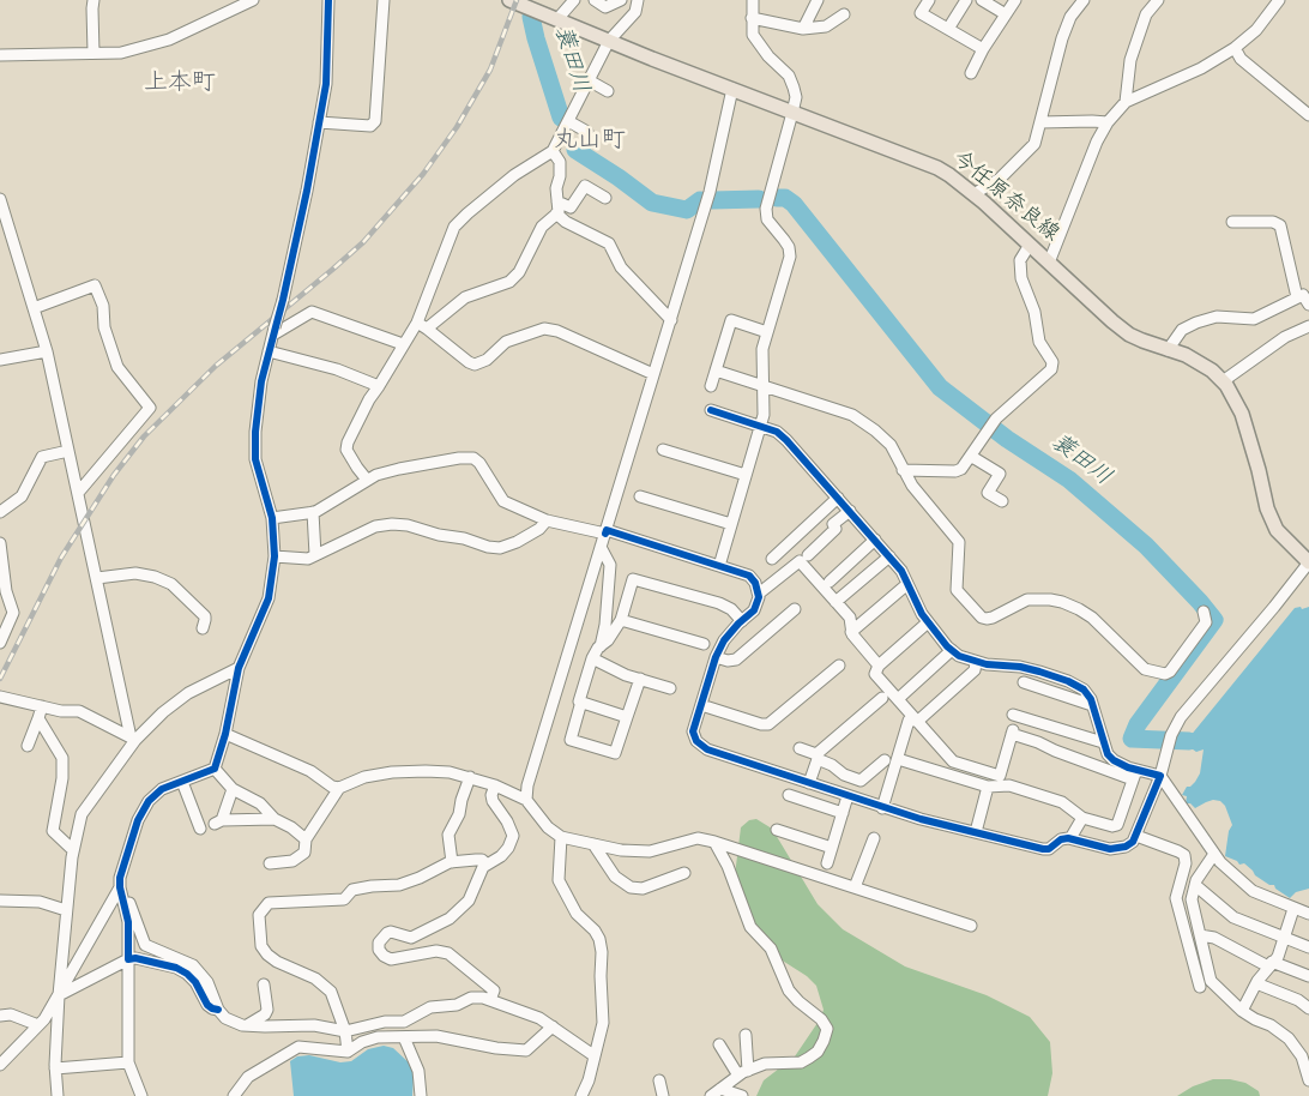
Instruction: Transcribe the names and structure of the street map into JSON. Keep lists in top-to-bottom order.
{
  "streets": {
    "main road": ["今任原奈良線"]
  },
  "districts": ["上本町", "丸山町"],
  "water": ["蓑田川"]
}
